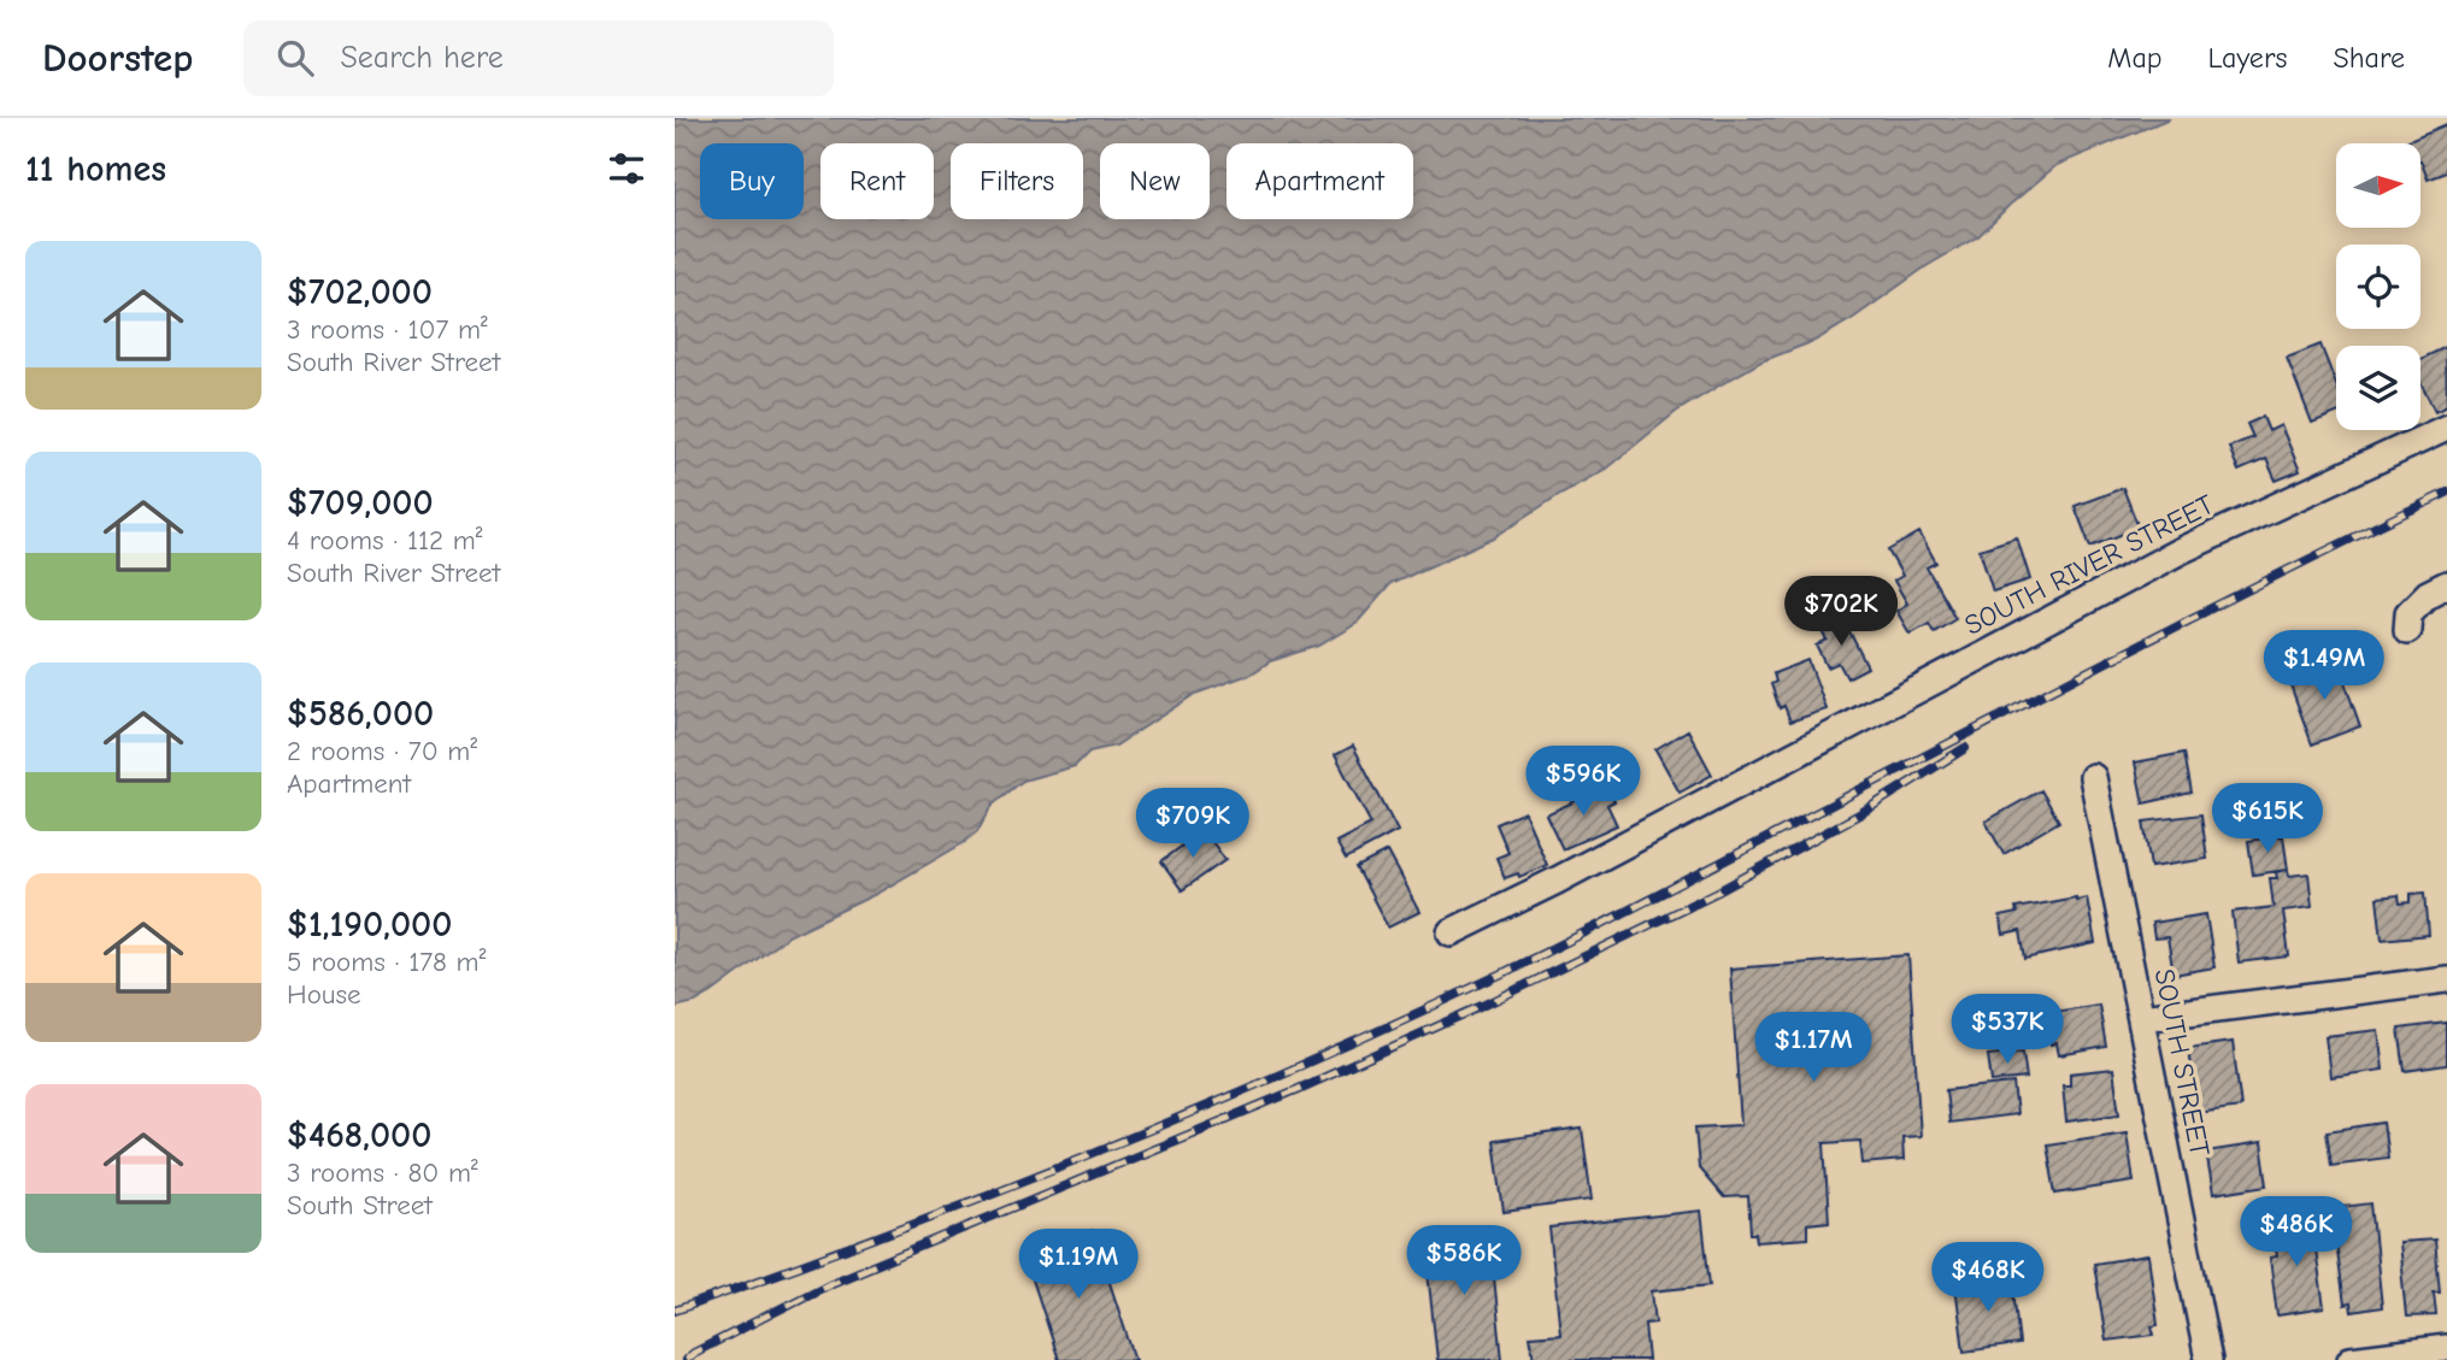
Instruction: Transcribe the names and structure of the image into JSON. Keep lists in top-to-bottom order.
{
  "streets": {
    "street": ["SOUTH RIVER STREET", "SOUTH STREET"]
  },
  "north": "right",
  "page": {
    "header": "Doorstep",
    "search": "Search here",
    "nav": ["Map", "Layers", "Share"],
    "heading": "11 homes",
    "chip": [
      "Buy",
      "Rent",
      "Filters",
      "New",
      "Apartment"
    ],
    "list": [
      {
        "name": "$702,000",
        "note": "3 rooms · 107 m² · South River Street"
      },
      {
        "name": "$709,000",
        "note": "4 rooms · 112 m² · South River Street"
      },
      {
        "name": "$586,000",
        "note": "2 rooms · 70 m² · Apartment"
      },
      {
        "name": "$1,190,000",
        "note": "5 rooms · 178 m² · House"
      },
      {
        "name": "$468,000",
        "note": "3 rooms · 80 m² · South Street"
      }
    ],
    "price": [
      "$702K",
      "$1.49M",
      "$596K",
      "$615K",
      "$709K",
      "$537K",
      "$1.17M",
      "$486K",
      "$586K",
      "$1.19M",
      "$468K"
    ]
  }
}
